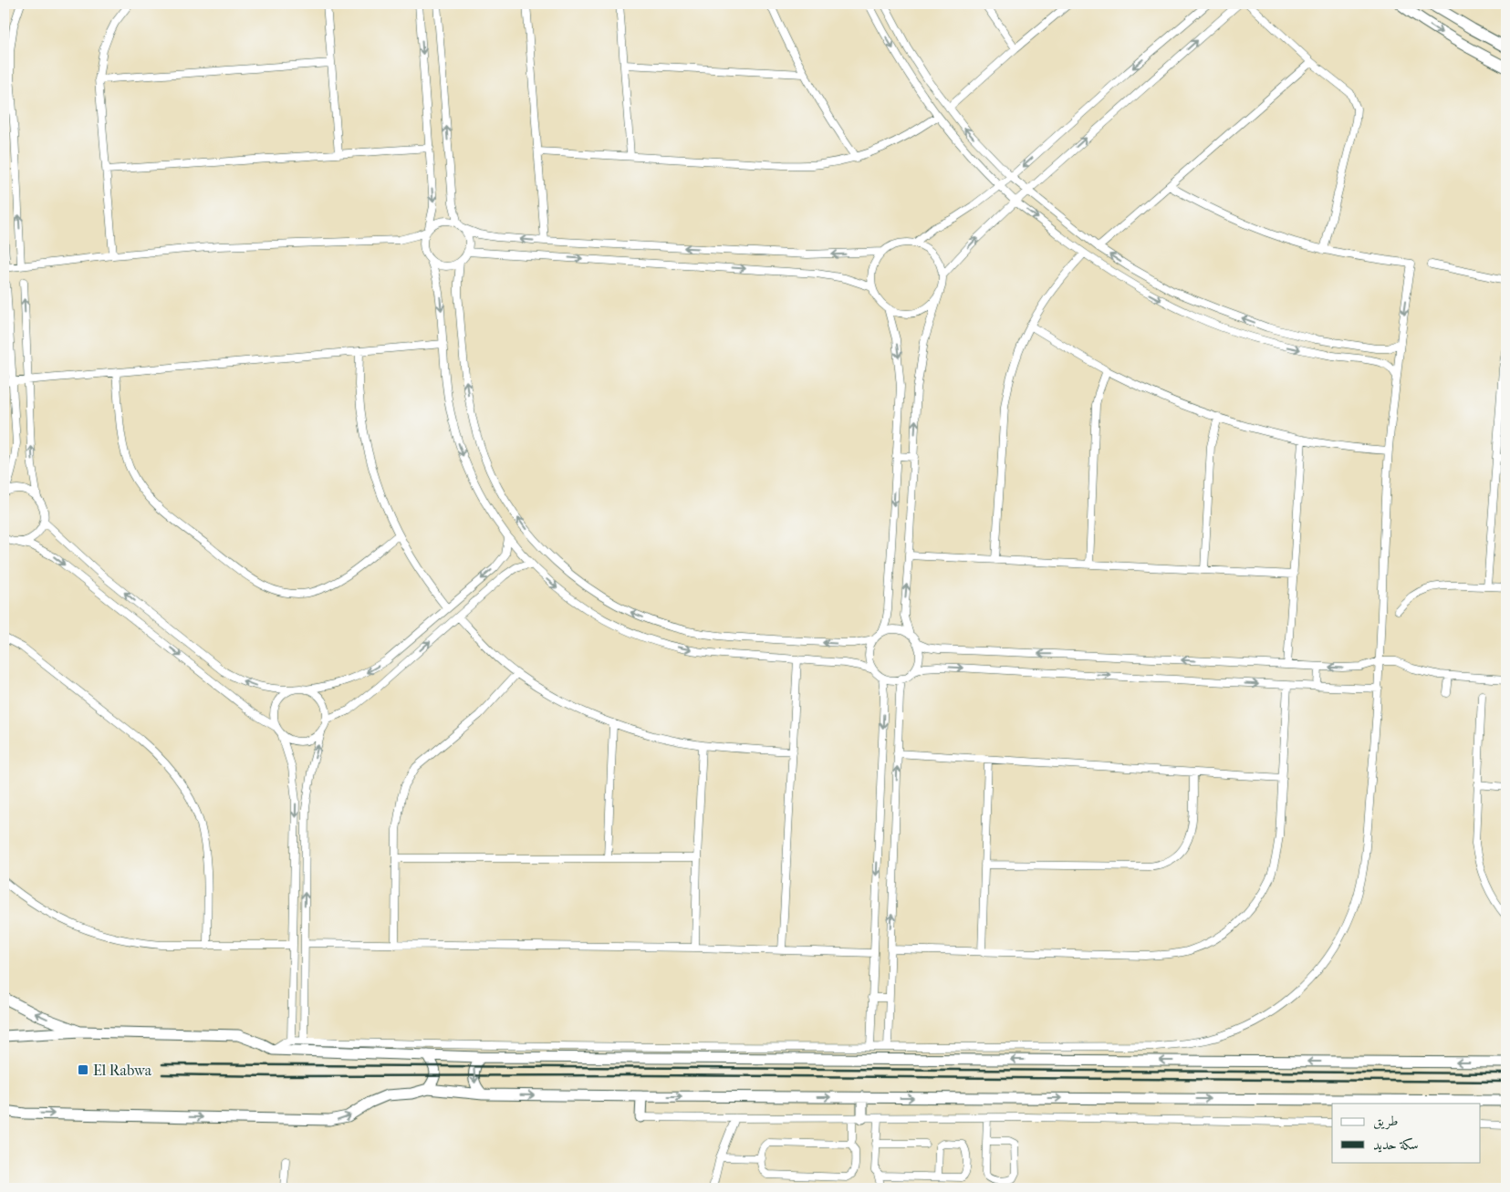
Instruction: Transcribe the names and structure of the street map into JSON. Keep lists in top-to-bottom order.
{
  "places": {
    "transit": ["El Rabwa"]
  },
  "legend": ["طريق", "سكة حديد"]
}
